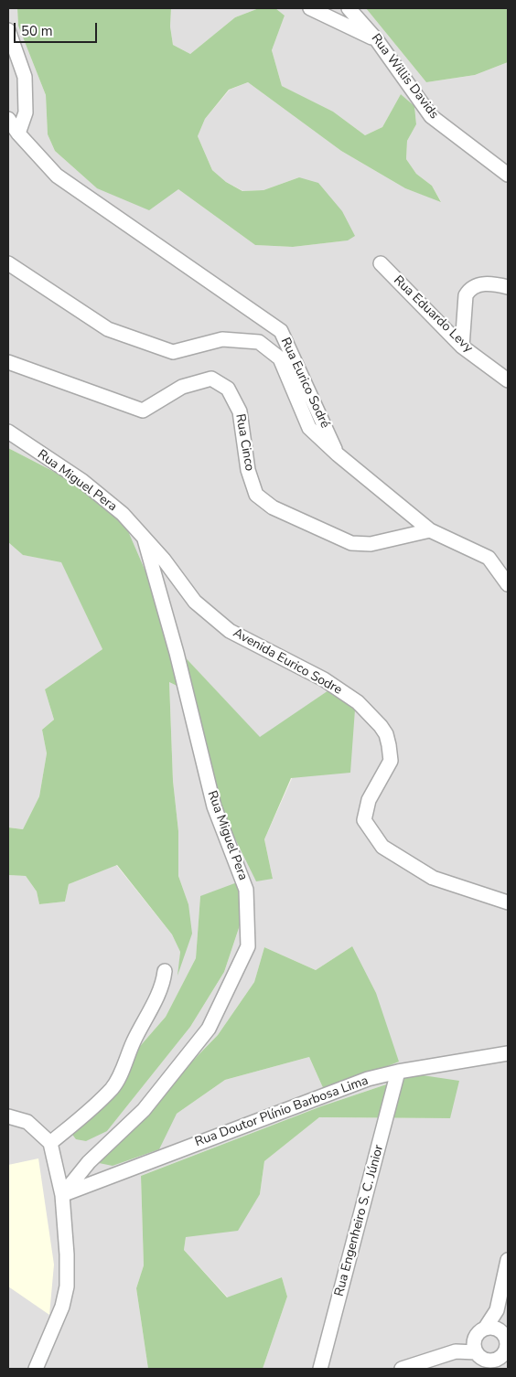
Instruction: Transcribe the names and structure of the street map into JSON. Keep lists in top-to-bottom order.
{
  "streets": {
    "street": [
      "Rua Willis Davids",
      "Rua Eduardo Levy",
      "Rua Eurico Sodré",
      "Rua Cinco",
      "Rua Miguel Pera",
      "Avenida Eurico Sodre",
      "Rua Doutor Plínio Barbosa Lima",
      "Rua Engenheiro S. C. Júnior"
    ]
  },
  "crossings": [
    ["Rua Eurico Sodré", "Rua Cinco"],
    ["Rua Miguel Pera", "Avenida Eurico Sodre"],
    ["Rua Miguel Pera", "Rua Doutor Plínio Barbosa Lima"],
    ["Rua Doutor Plínio Barbosa Lima", "Rua Engenheiro S. C. Júnior"]
  ],
  "scale_bar": "50 m"
}
